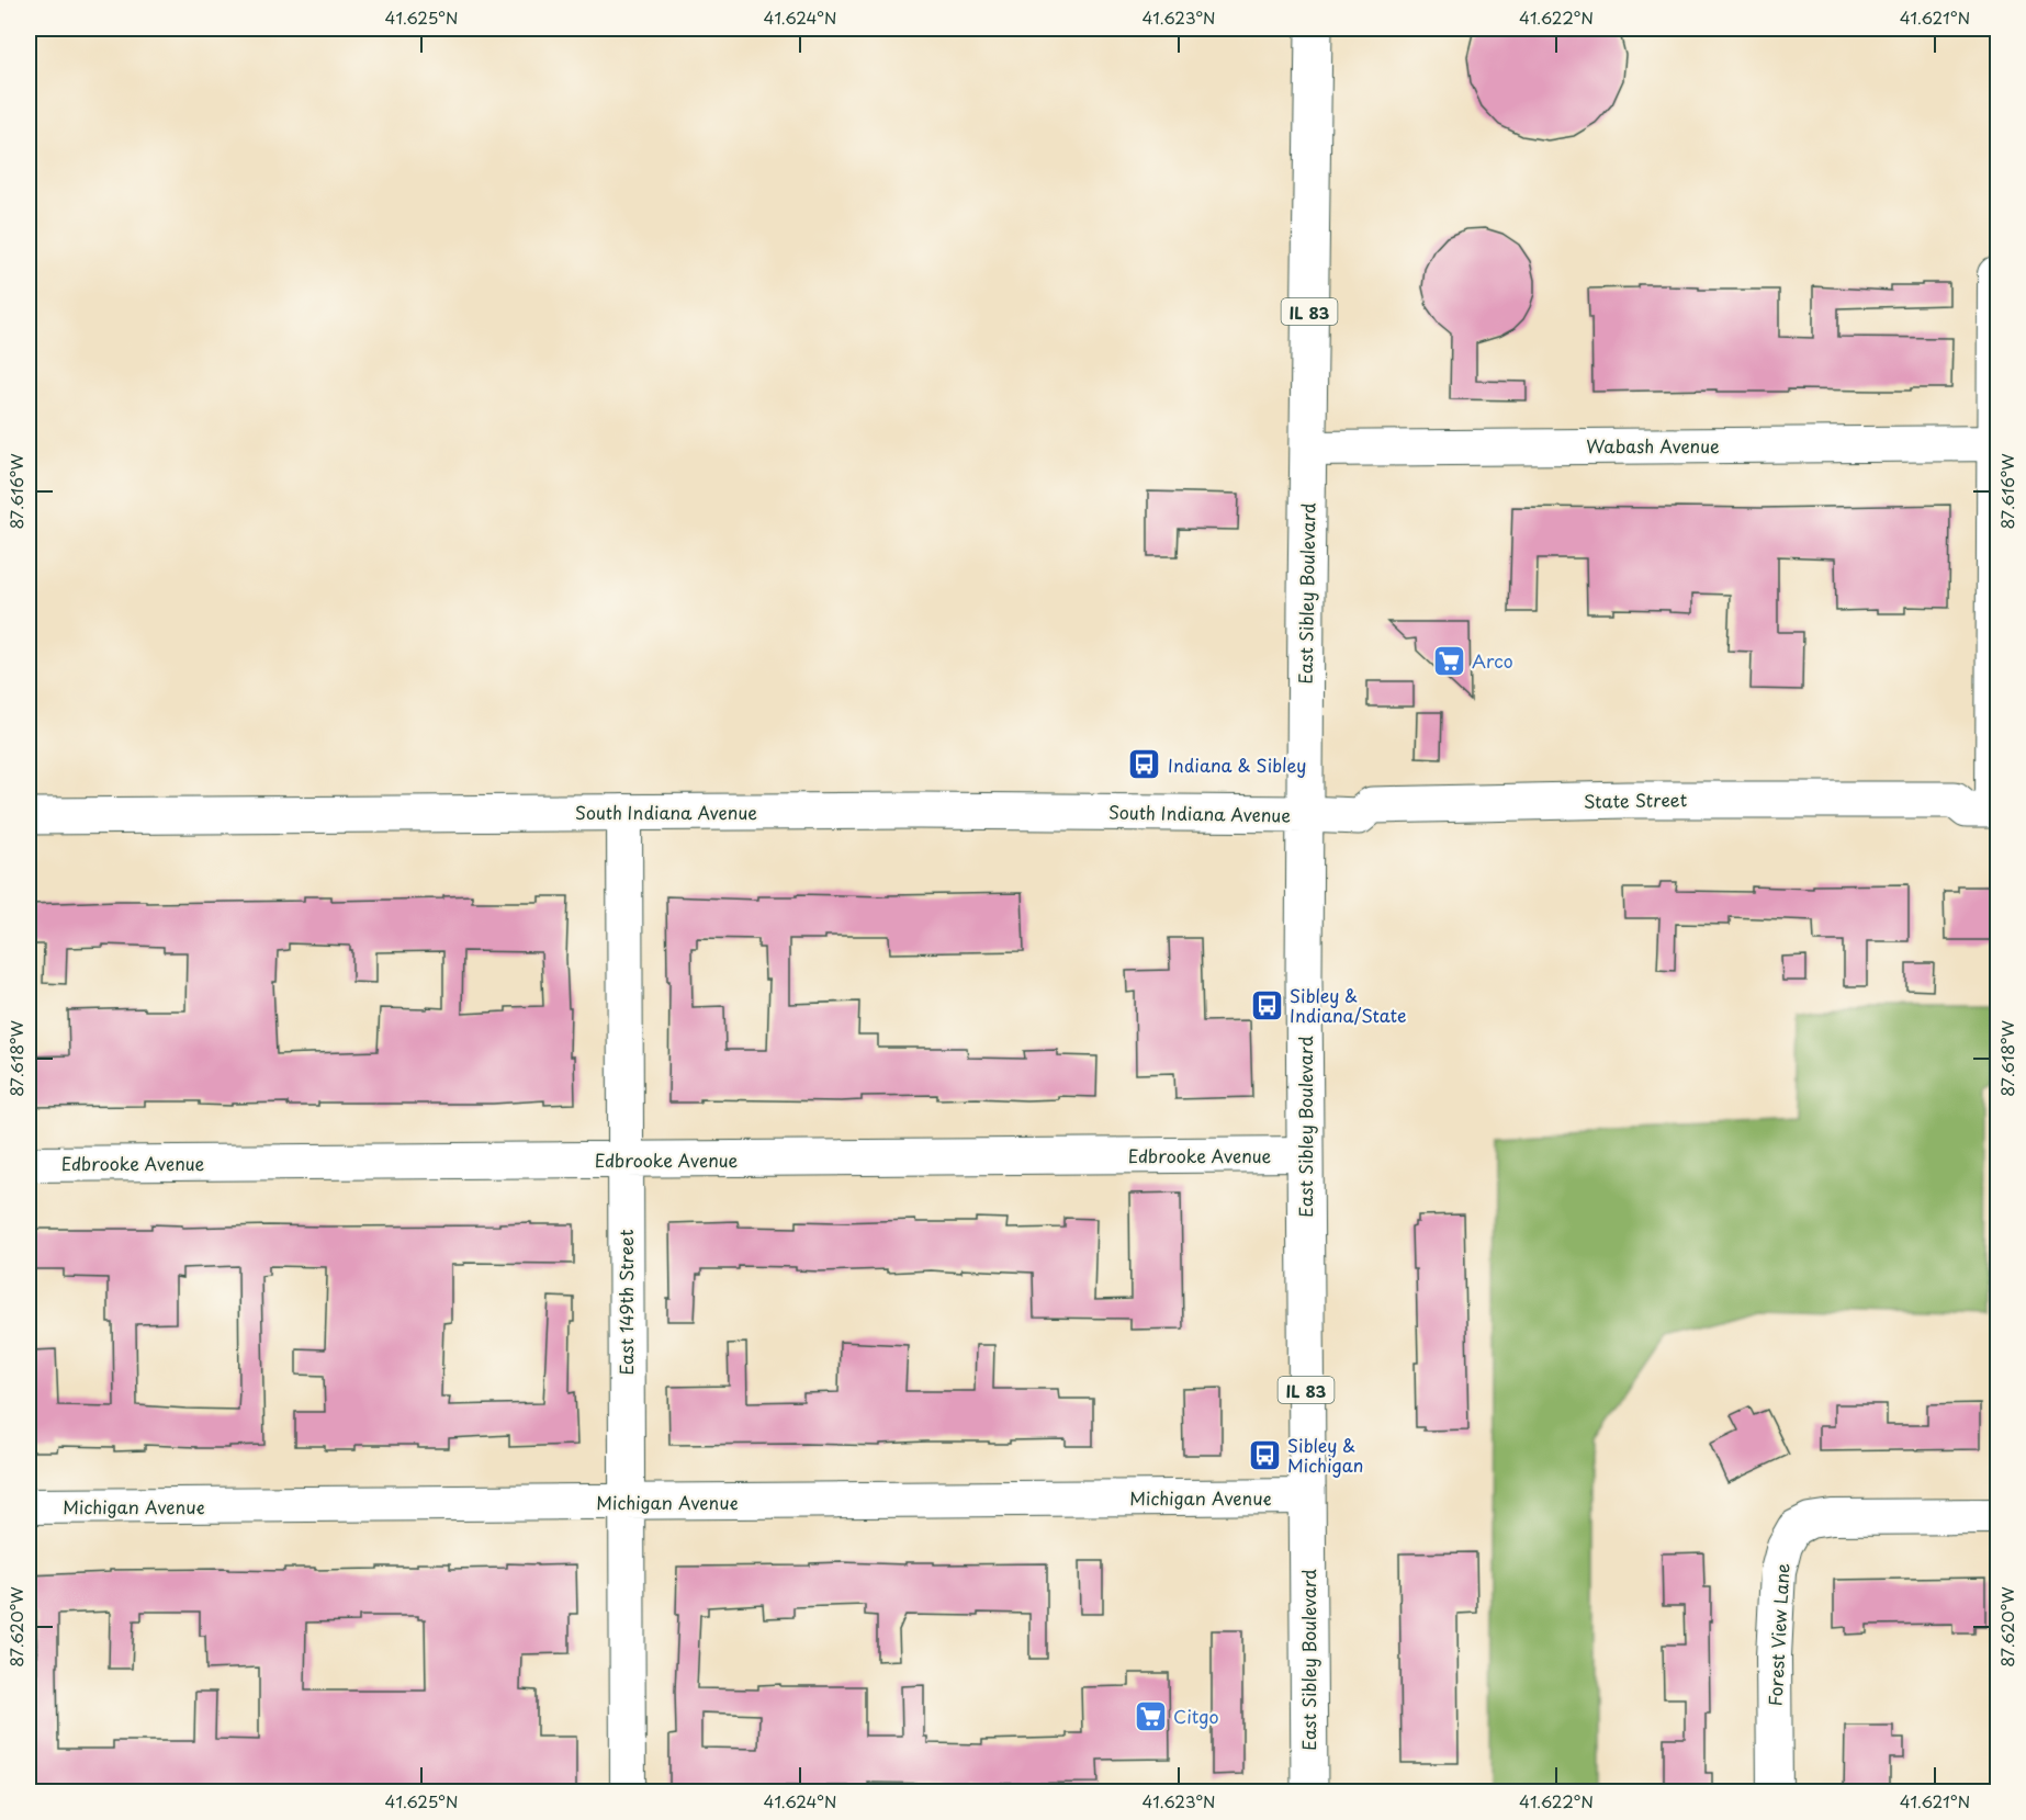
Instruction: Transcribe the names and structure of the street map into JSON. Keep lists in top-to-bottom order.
{
  "streets": {
    "main road": [
      "IL 83",
      "East Sibley Boulevard",
      "State Street",
      "South Indiana Avenue"
    ],
    "street": [
      "Wabash Avenue",
      "Edbrooke Avenue",
      "East 149th Street",
      "Michigan Avenue",
      "Forest View Lane"
    ]
  },
  "crossings": [
    ["Wabash Avenue", "East Sibley Boulevard"],
    ["East Sibley Boulevard", "State Street"],
    ["East Sibley Boulevard", "South Indiana Avenue"],
    ["East Sibley Boulevard", "Edbrooke Avenue"],
    ["East Sibley Boulevard", "Michigan Avenue"],
    ["State Street", "South Indiana Avenue"],
    ["South Indiana Avenue", "East 149th Street"],
    ["Edbrooke Avenue", "East 149th Street"],
    ["East 149th Street", "Michigan Avenue"]
  ],
  "places": {
    "supermarket": ["Arco", "Citgo"],
    "bus stop": ["Indiana & Sibley", "Sibley & Indiana/State", "Sibley & Michigan"]
  },
  "coordinates": [
    "41.625°N",
    "41.624°N",
    "41.623°N",
    "41.622°N",
    "41.621°N",
    "87.616°W",
    "87.618°W",
    "87.620°W"
  ]
}
